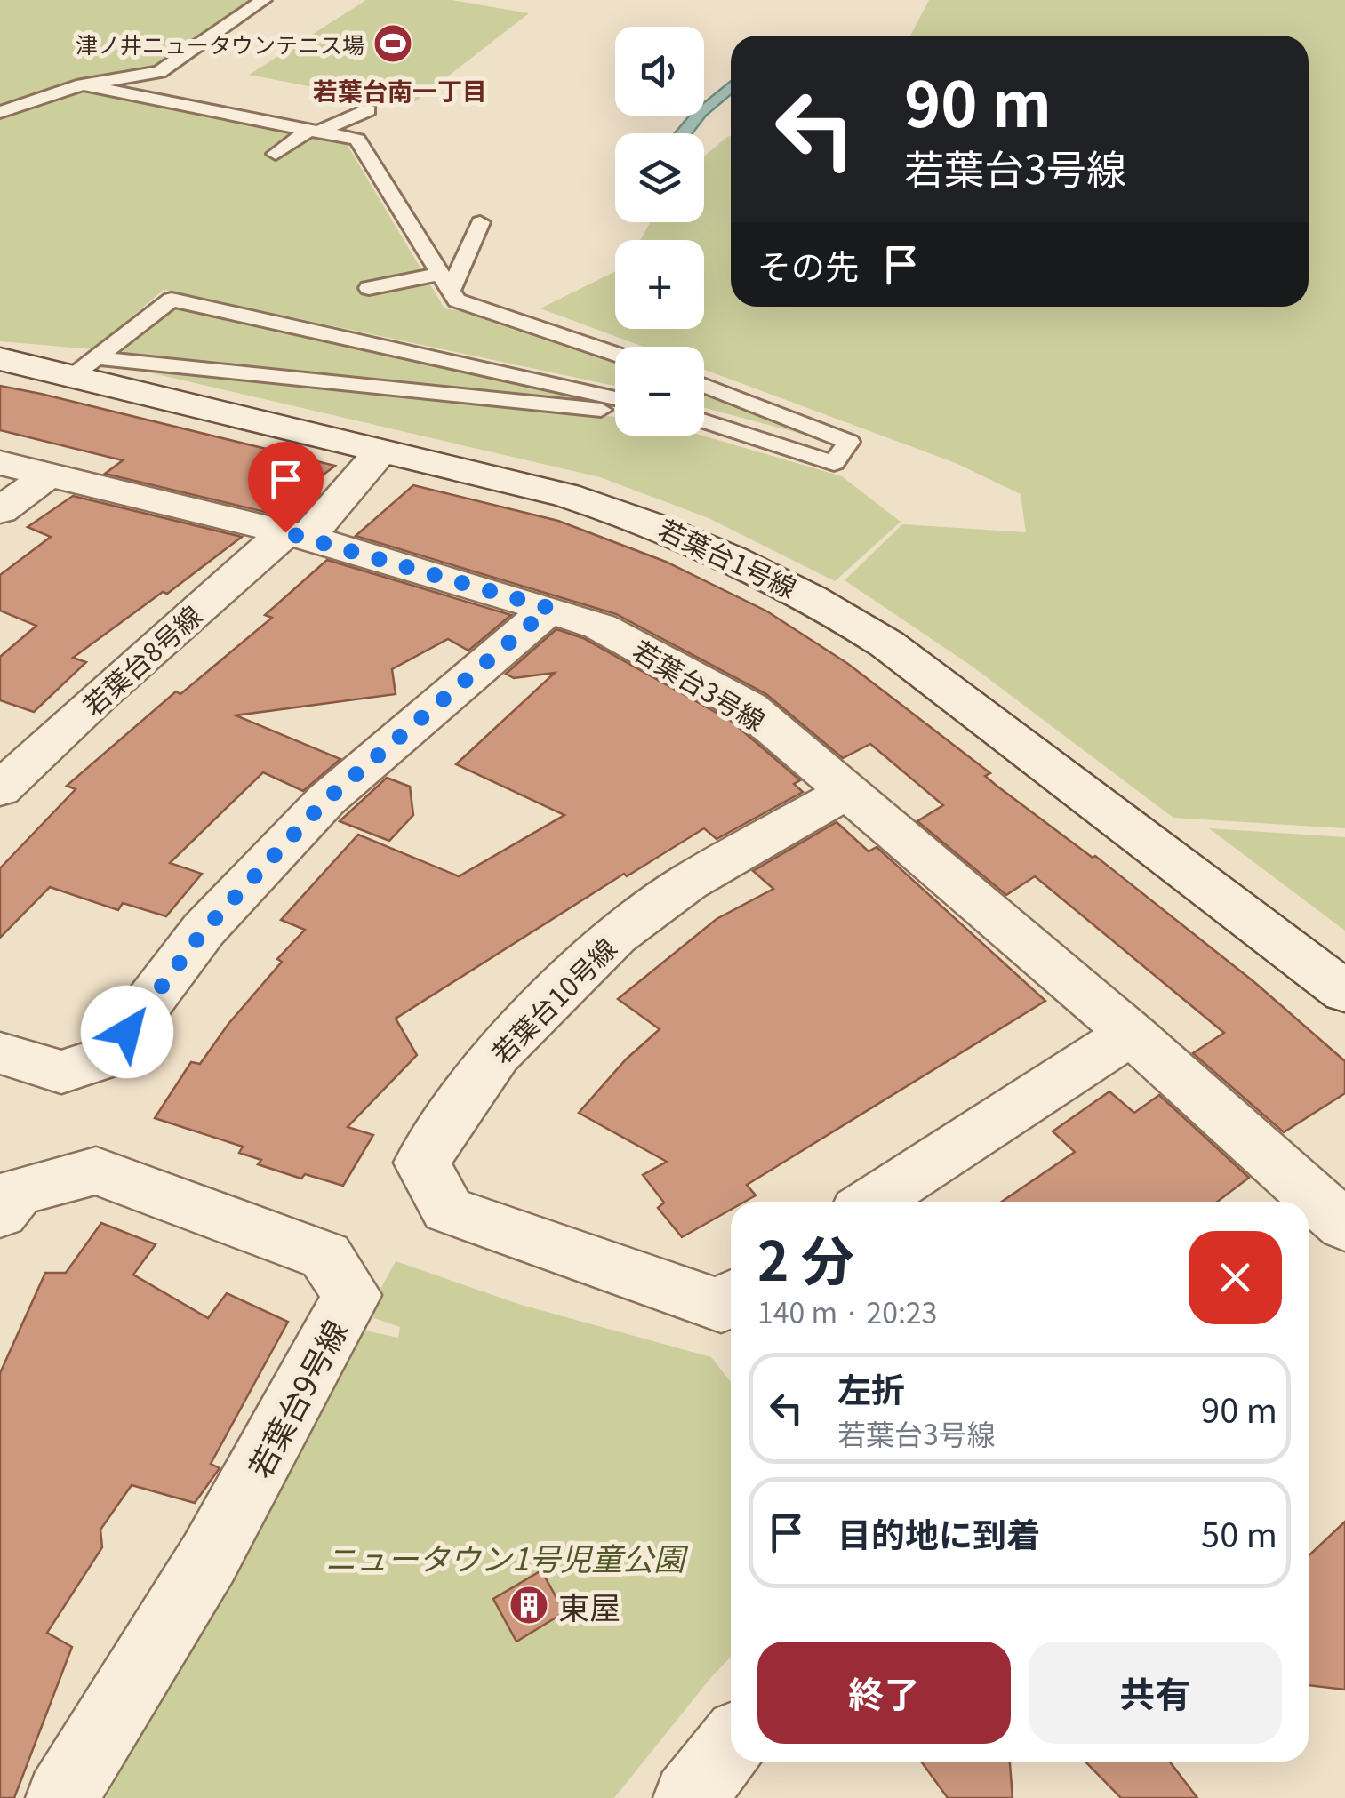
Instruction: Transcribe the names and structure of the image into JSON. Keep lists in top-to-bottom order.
{
  "streets": {
    "street": [
      "若葉台1号線",
      "若葉台8号線",
      "若葉台3号線",
      "若葉台10号線",
      "若葉台9号線"
    ]
  },
  "crossings": [
    ["若葉台1号線", "若葉台8号線"],
    ["若葉台8号線", "若葉台3号線"],
    ["若葉台3号線", "若葉台10号線"]
  ],
  "districts": ["若葉台南一丁目"],
  "parks": ["ニュータウン1号児童公園"],
  "places": {
    "sports": ["津ノ井ニュータウンテニス場"],
    "building": ["東屋"]
  },
  "page": {
    "map_buttons": ["+", "−"],
    "turn": ["90 m", "若葉台3号線"],
    "then": "その先",
    "heading": ["2 分", "140 m · 20:23"],
    "list": [
      {
        "name": "左折",
        "note": "若葉台3号線",
        "value": "90 m"
      },
      {
        "name": "目的地に到着",
        "value": "50 m"
      }
    ],
    "buttons": ["終了", "共有"]
  }
}
